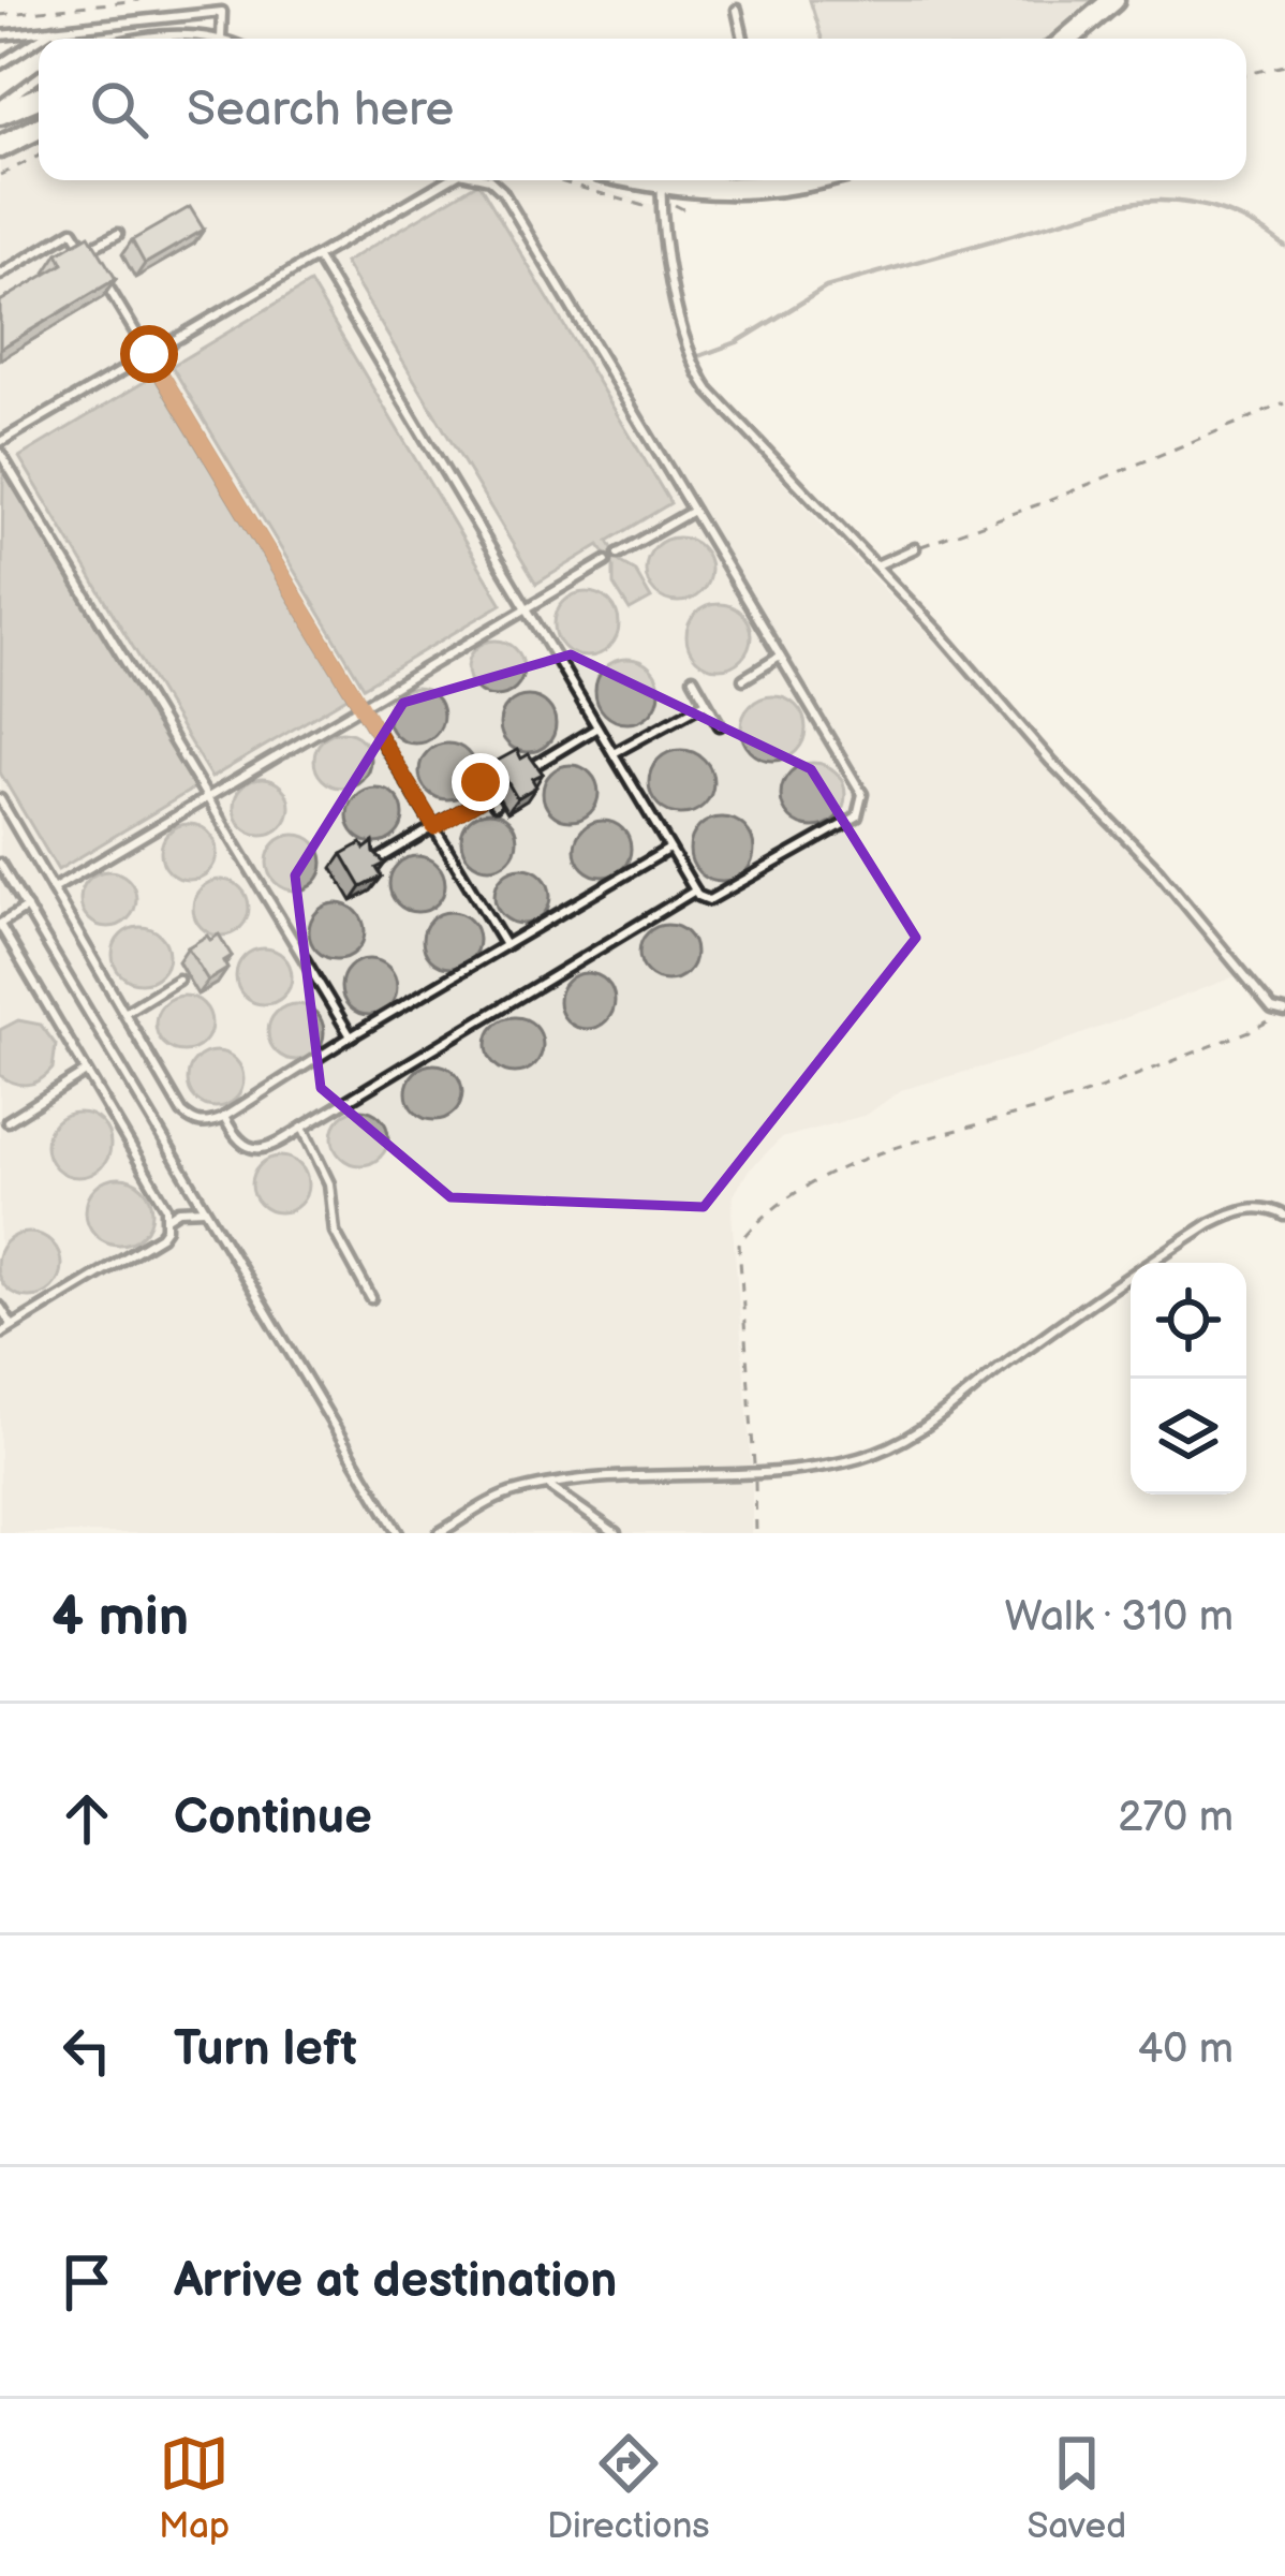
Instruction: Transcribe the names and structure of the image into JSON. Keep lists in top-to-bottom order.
{
  "page": {
    "search": "Search here",
    "heading": ["4 min", "Walk · 310 m"],
    "list": [
      ["Continue", "270 m"],
      ["Turn left", "40 m"],
      "Arrive at destination"
    ],
    "nav": ["Map", "Directions", "Saved"]
  }
}
